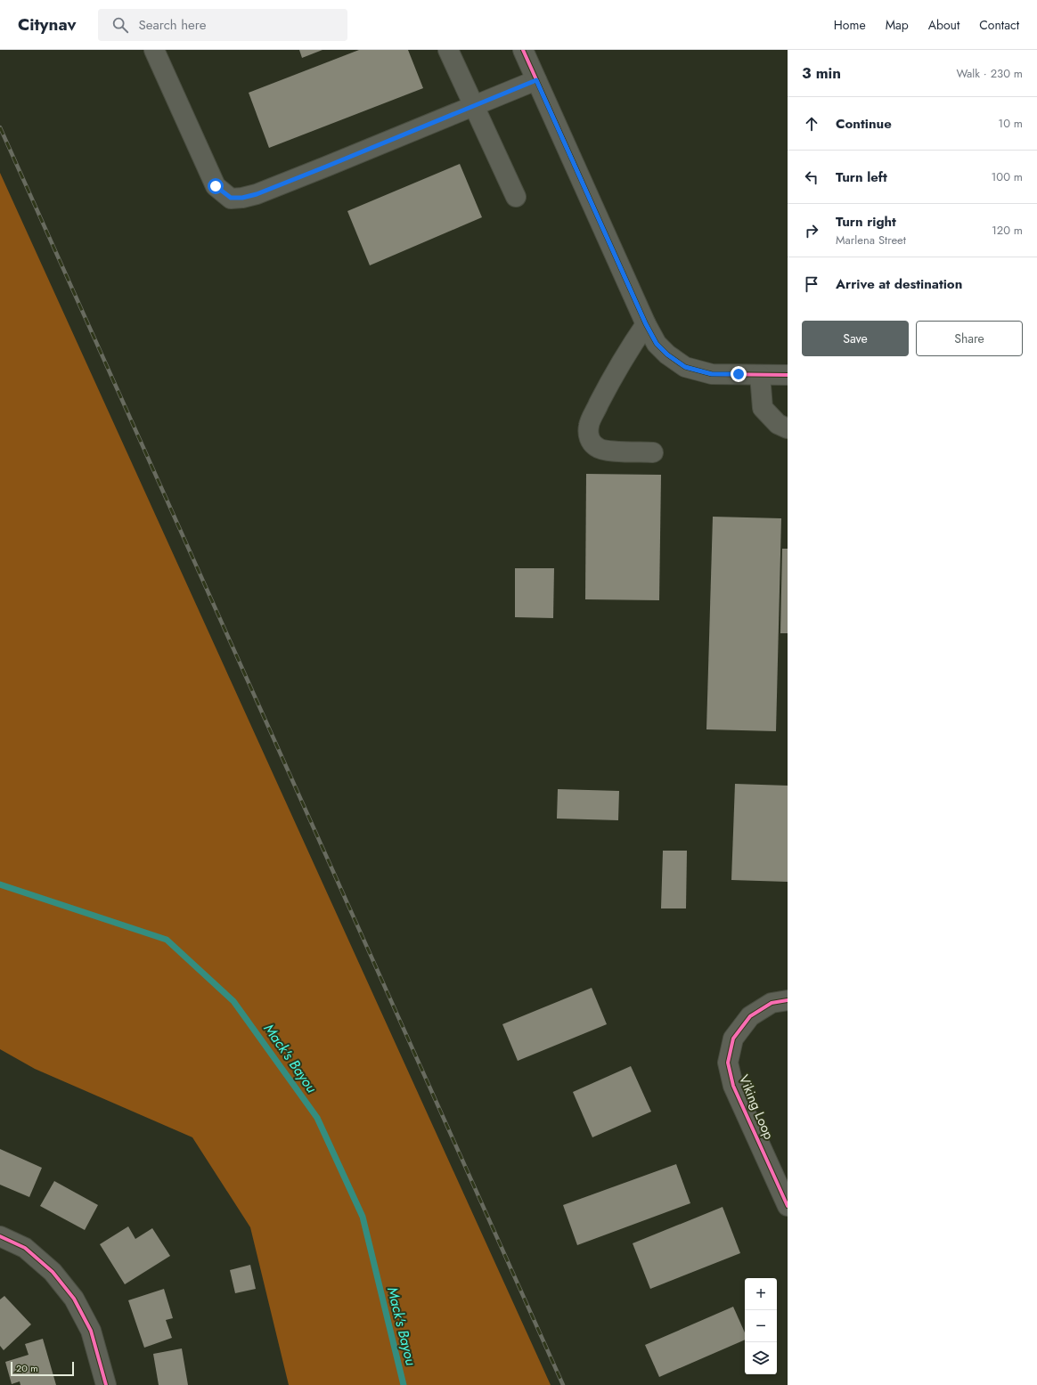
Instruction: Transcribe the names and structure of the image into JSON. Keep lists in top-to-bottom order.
{
  "streets": {
    "street": ["Viking Loop"]
  },
  "water": ["Mack's Bayou"],
  "scale_bar": "20 m",
  "page": {
    "header": "Citynav",
    "search": "Search here",
    "nav": [
      "Home",
      "Map",
      "About",
      "Contact"
    ],
    "heading": ["3 min", "Walk · 230 m"],
    "list": [
      ["Continue", "10 m"],
      ["Turn left", "100 m"],
      ["Turn right", "Marlena Street", "120 m"],
      "Arrive at destination"
    ],
    "buttons": ["Save", "Share"],
    "map_buttons": ["+", "−"],
    "scale": "20 m"
  }
}
